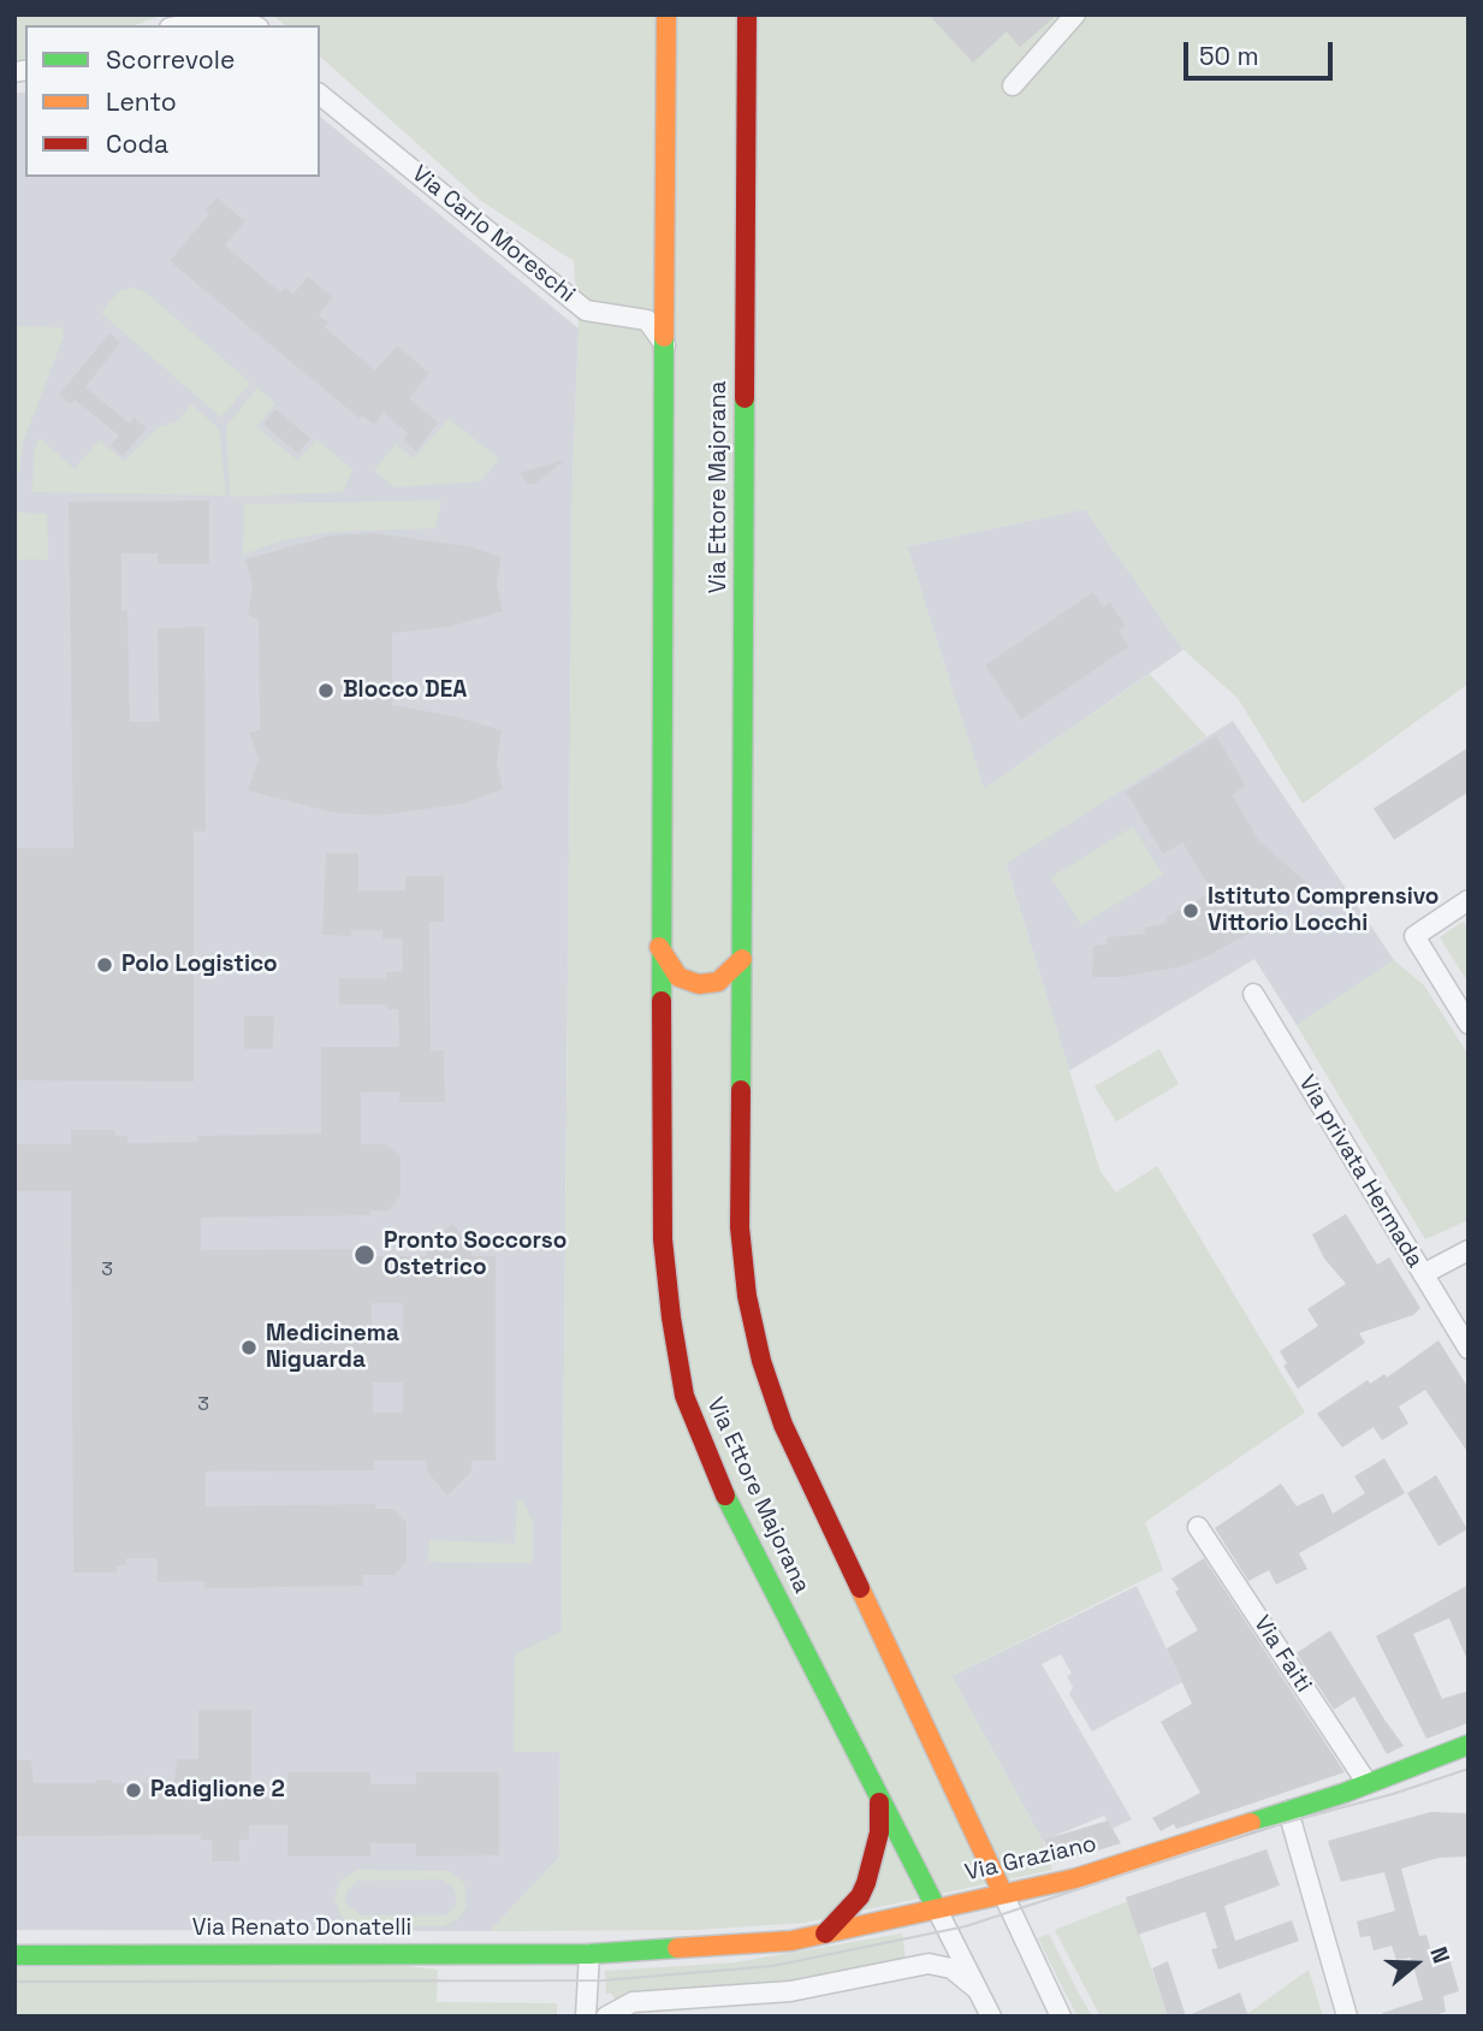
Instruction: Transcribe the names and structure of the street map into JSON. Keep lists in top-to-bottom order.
{
  "streets": {
    "street": [
      "Via Carlo Moreschi",
      "Via Ettore Majorana",
      "Via privata Hermada",
      "Via Faiti",
      "Via Graziano",
      "Via Renato Donatelli"
    ]
  },
  "crossings": [
    ["Via Carlo Moreschi", "Via Ettore Majorana"],
    ["Via Ettore Majorana", "Via Graziano"],
    ["Via Faiti", "Via Graziano"],
    ["Via Graziano", "Via Renato Donatelli"]
  ],
  "places": [
    "Blocco DEA",
    "Istituto Comprensivo Vittorio Locchi",
    "Polo Logistico",
    "Pronto Soccorso Ostetrico",
    "Medicinema Niguarda",
    "Padiglione 2"
  ],
  "house_numbers": ["3", "3"],
  "legend": ["Scorrevole", "Lento", "Coda"],
  "scale_bar": "50 m",
  "north": "right"
}
